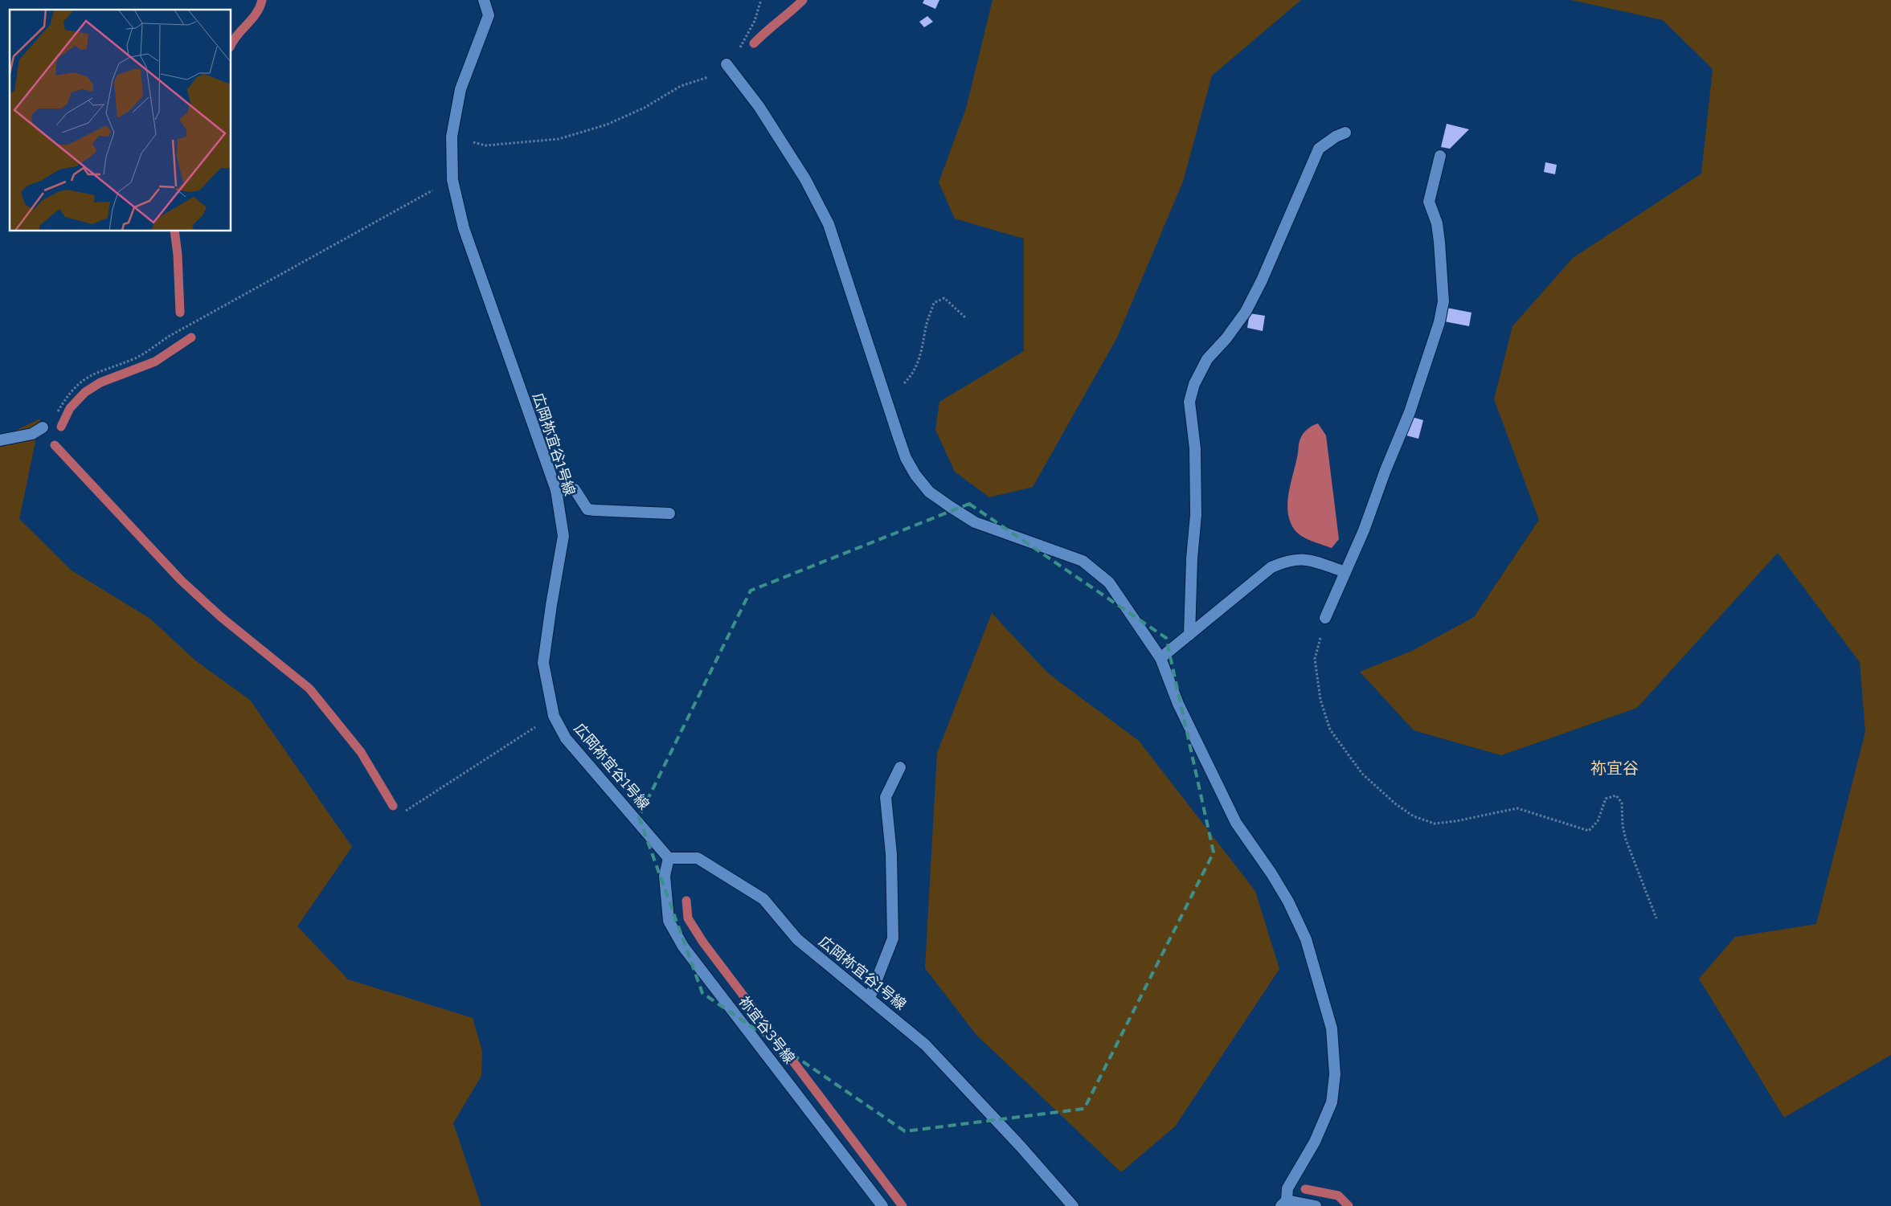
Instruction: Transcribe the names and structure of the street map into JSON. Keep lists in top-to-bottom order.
{
  "streets": {
    "street": ["広岡祢宜谷1号線", "祢宜谷3号線"]
  },
  "crossings": [
    ["広岡祢宜谷1号線", "祢宜谷3号線"]
  ],
  "districts": ["祢宜谷"]
}
